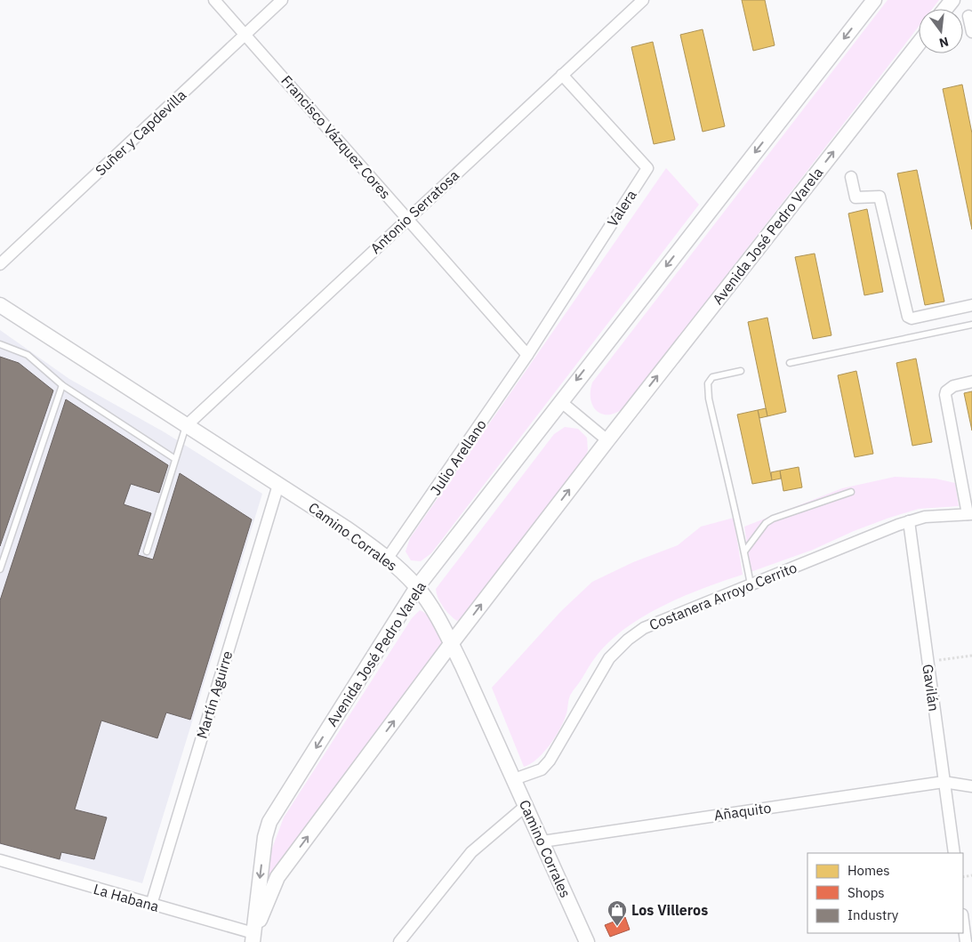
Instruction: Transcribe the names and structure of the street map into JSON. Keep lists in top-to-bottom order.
{
  "streets": {
    "street": [
      "Suñer y Capdevilla",
      "Francisco Vázquez Cores",
      "Valera",
      "Antonio Serratosa",
      "Avenida José Pedro Varela",
      "Julio Arellano",
      "Camino Corrales",
      "Costanera Arroyo Cerrito",
      "Gavilán",
      "Martín Aguirre",
      "Añaquito",
      "La Habana"
    ]
  },
  "crossings": [
    ["Suñer y Capdevilla", "Francisco Vázquez Cores"],
    ["Francisco Vázquez Cores", "Valera"],
    ["Francisco Vázquez Cores", "Antonio Serratosa"],
    ["Francisco Vázquez Cores", "Julio Arellano"],
    ["Valera", "Antonio Serratosa"],
    ["Valera", "Julio Arellano"],
    ["Antonio Serratosa", "Camino Corrales"],
    ["Avenida José Pedro Varela", "Camino Corrales"],
    ["Avenida José Pedro Varela", "La Habana"],
    ["Julio Arellano", "Camino Corrales"],
    ["Camino Corrales", "Costanera Arroyo Cerrito"],
    ["Camino Corrales", "Martín Aguirre"],
    ["Camino Corrales", "Añaquito"],
    ["Costanera Arroyo Cerrito", "Gavilán"],
    ["Gavilán", "Añaquito"],
    ["Martín Aguirre", "La Habana"]
  ],
  "places": {
    "shop": ["Los Villeros"]
  },
  "legend": ["Homes", "Shops", "Industry"],
  "north": "bottom"
}
